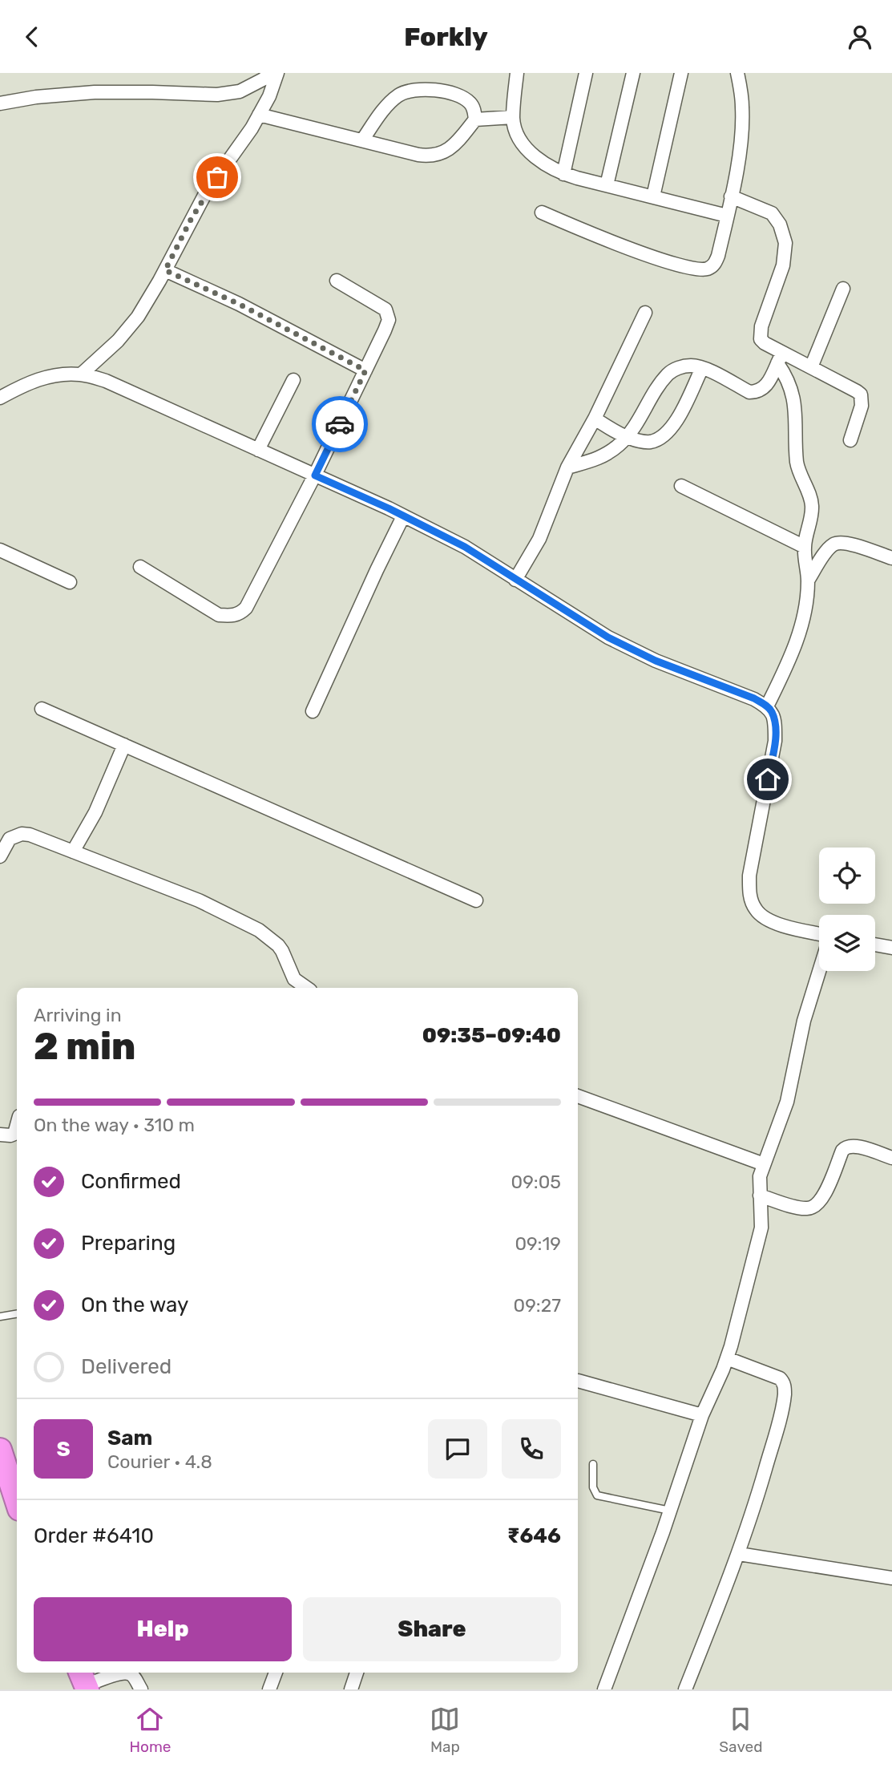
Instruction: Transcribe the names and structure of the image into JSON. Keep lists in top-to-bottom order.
{
  "page": {
    "header": "Forkly",
    "heading": ["2 min", "Arriving in", "09:35–09:40"],
    "panel": [
      "Sam",
      "Courier · 4.8",
      "Order #6410",
      "₹646"
    ],
    "bar": "On the way · 310 m",
    "list": [
      ["Confirmed", "09:05"],
      ["Preparing", "09:19"],
      ["On the way", "09:27"],
      "Delivered"
    ],
    "round": "S",
    "buttons": ["Help", "Share"],
    "tabs": ["Home", "Map", "Saved"]
  }
}
